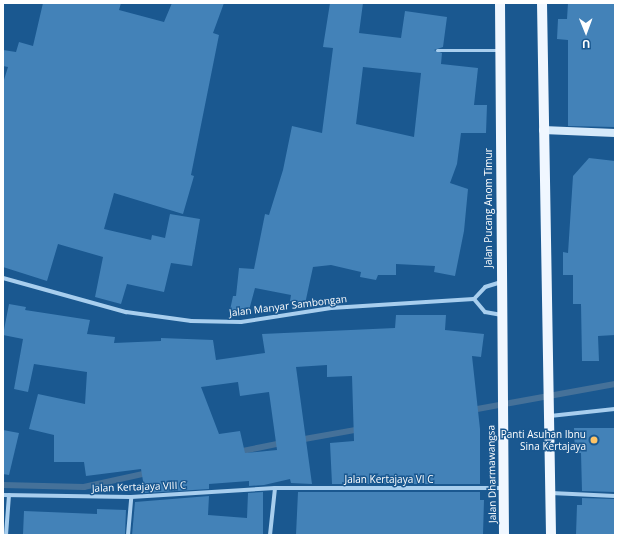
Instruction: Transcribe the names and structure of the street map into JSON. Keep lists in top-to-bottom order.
{
  "streets": {
    "main road": ["Jalan Pucang Anom Timur", "Jalan Dharmawangsa"],
    "street": ["Jalan Manyar Sambongan", "Jalan Kertajaya VI C", "Jalan Kertajaya VIII C"]
  },
  "crossings": [
    ["Jalan Pucang Anom Timur", "Jalan Dharmawangsa"],
    ["Jalan Dharmawangsa", "Jalan Kertajaya VI C"],
    ["Jalan Kertajaya VI C", "Jalan Kertajaya VIII C"]
  ],
  "places": ["Panti Asuhan Ibnu Sina Kertajaya"],
  "north": "bottom"
}
